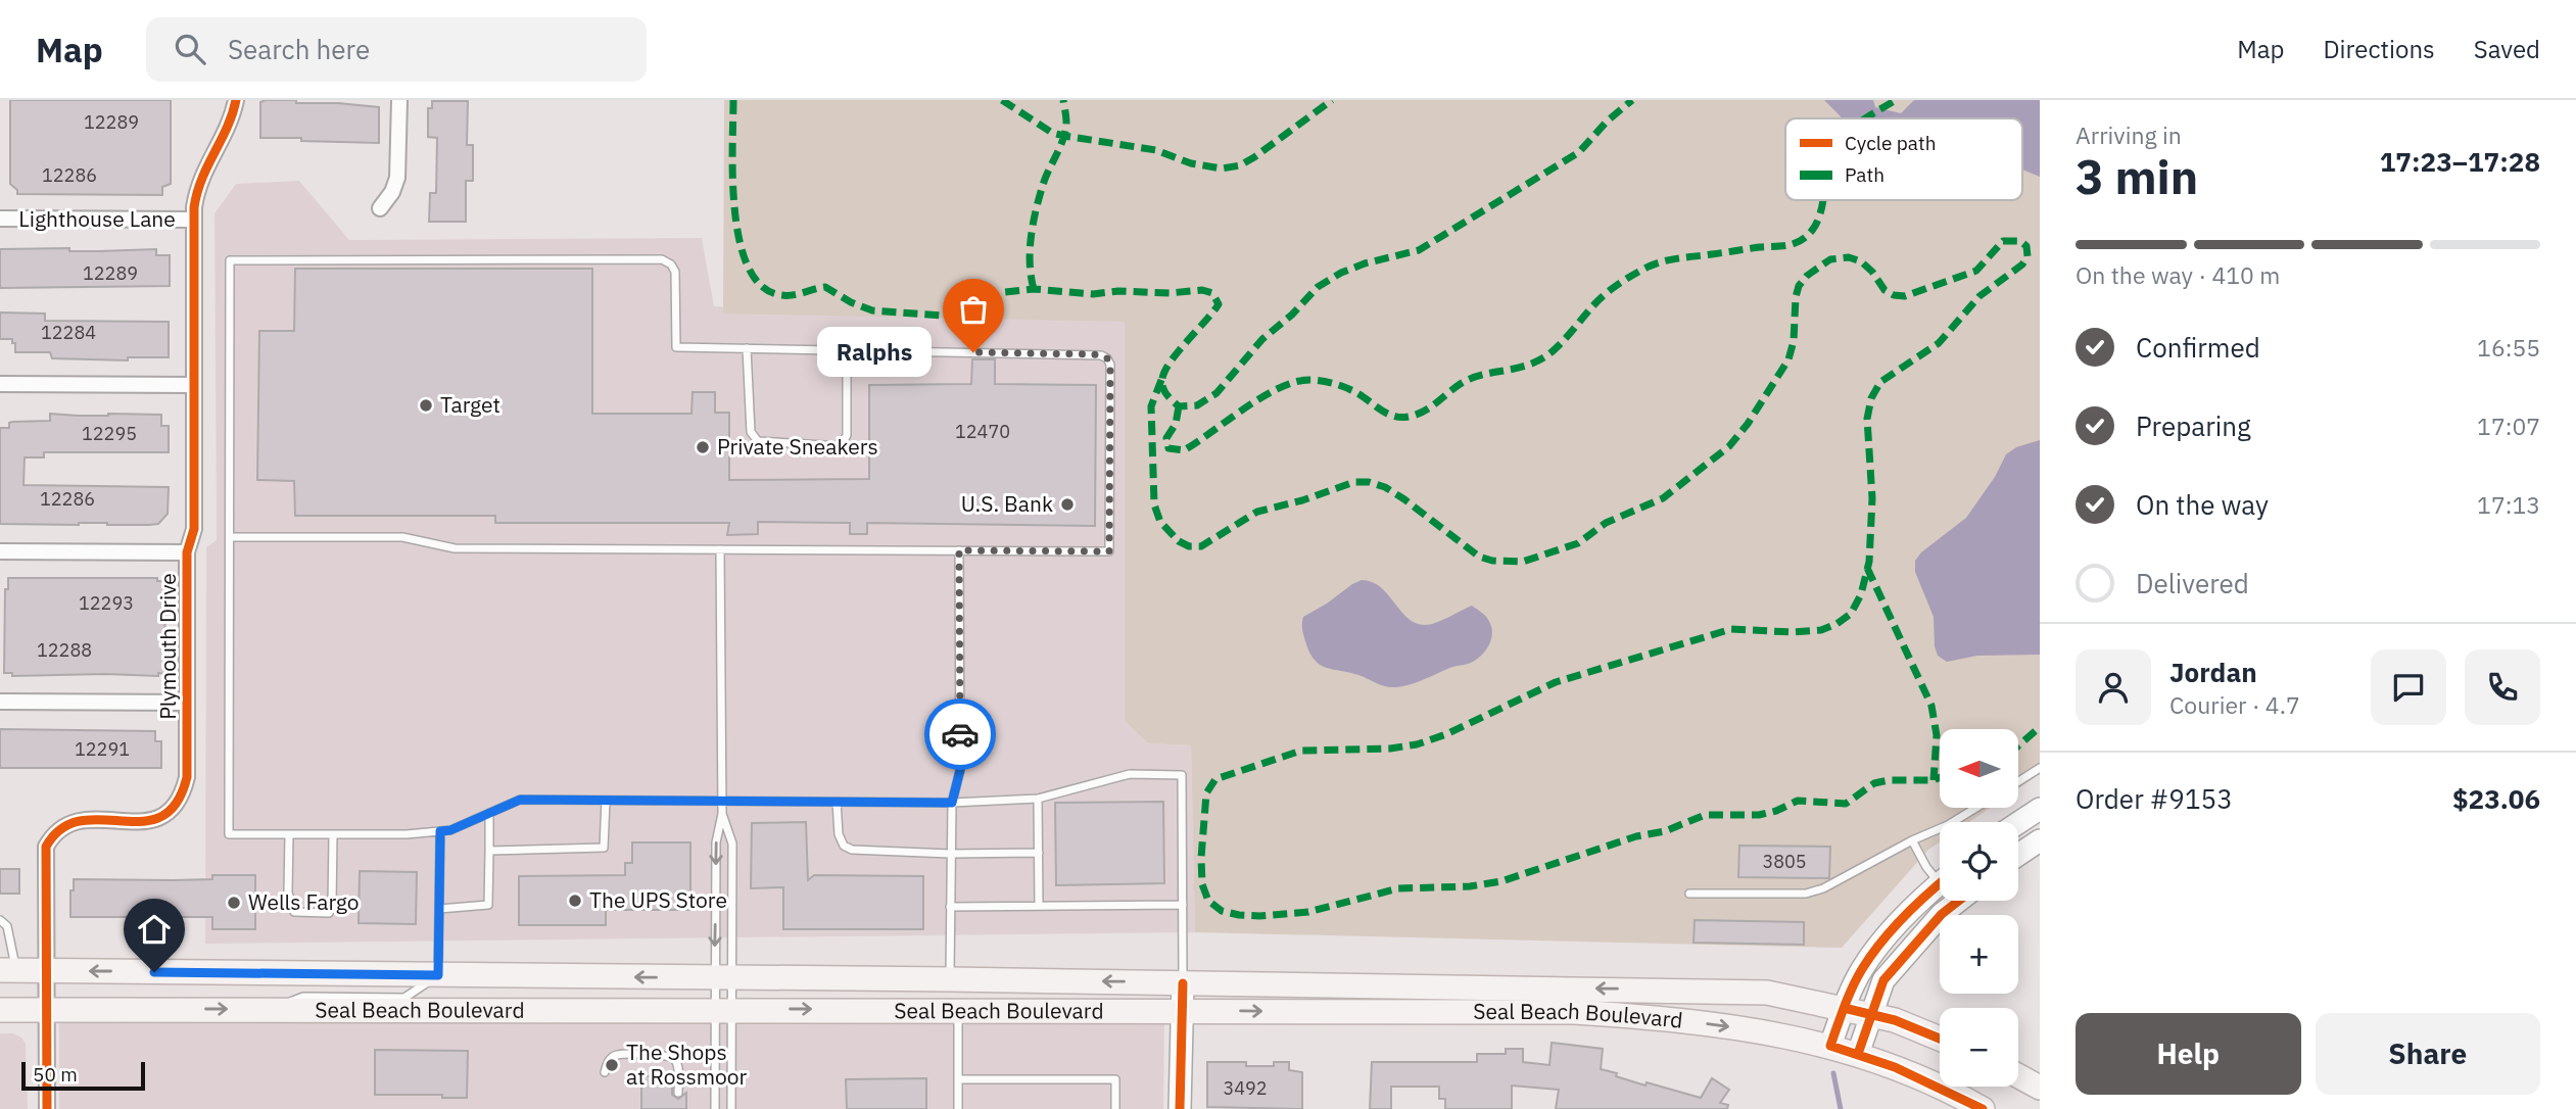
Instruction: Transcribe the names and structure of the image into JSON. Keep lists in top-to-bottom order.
{
  "streets": {
    "main road": ["Seal Beach Boulevard"],
    "street": ["Lighthouse Lane", "Plymouth Drive"]
  },
  "crossings": [
    ["Lighthouse Lane", "Plymouth Drive"],
    ["Plymouth Drive", "Seal Beach Boulevard"]
  ],
  "places": [
    "Ralphs",
    "Target",
    "Private Sneakers",
    "U.S. Bank",
    "The UPS Store",
    "Wells Fargo",
    "The Shops at Rossmoor"
  ],
  "house_numbers": [
    "12289",
    "12286",
    "12289",
    "12284",
    "12470",
    "12295",
    "12286",
    "12293",
    "12288",
    "12291",
    "3805",
    "3492"
  ],
  "legend": ["Cycle path", "Path"],
  "scale_bar": "50 m",
  "north": "left",
  "page": {
    "header": "Map",
    "search": "Search here",
    "nav": ["Map", "Directions", "Saved"],
    "heading": ["3 min", "Arriving in", "17:23–17:28"],
    "panel": [
      "Jordan",
      "Courier · 4.7",
      "Order #9153",
      "$23.06"
    ],
    "bar": "On the way · 410 m",
    "list": [
      ["Confirmed", "16:55"],
      ["Preparing", "17:07"],
      ["On the way", "17:13"],
      "Delivered"
    ],
    "bubble": "Ralphs",
    "map_buttons": ["+", "−"],
    "buttons": ["Help", "Share"],
    "scale": "50 m"
  }
}
